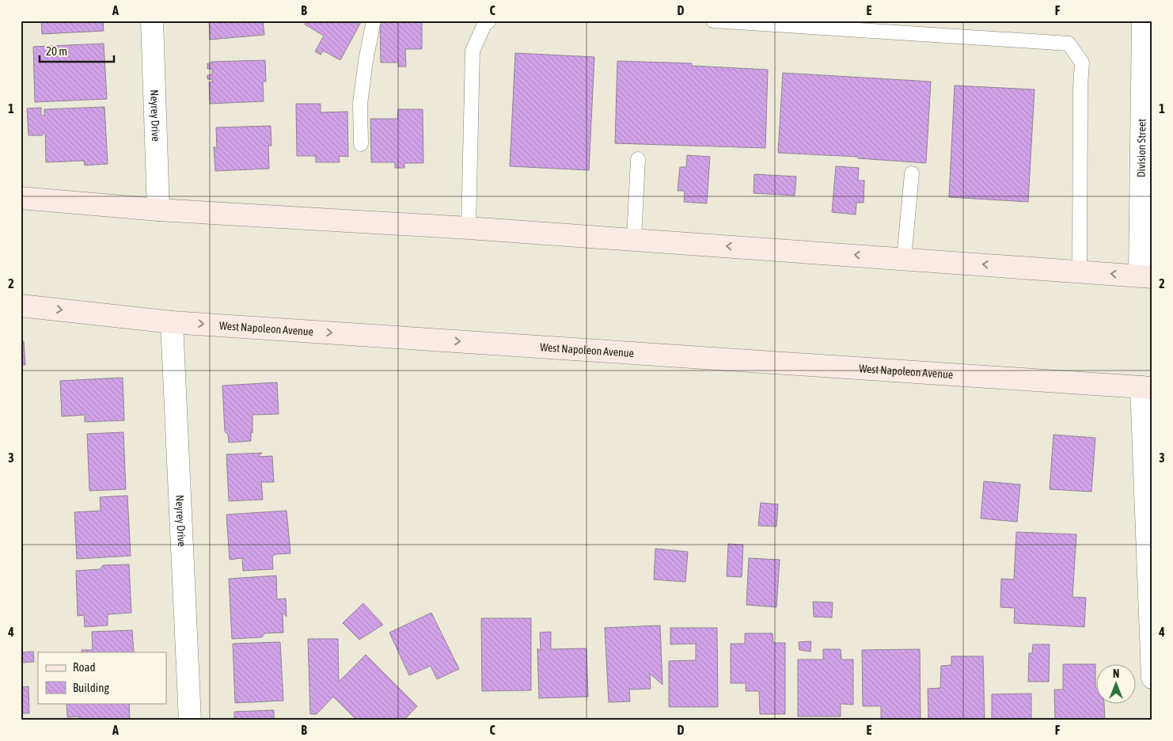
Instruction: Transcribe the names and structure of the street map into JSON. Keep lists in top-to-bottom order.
{
  "streets": {
    "main road": ["West Napoleon Avenue"],
    "street": ["Neyrey Drive", "Division Street"]
  },
  "crossings": [
    ["Neyrey Drive", "West Napoleon Avenue"]
  ],
  "legend": ["Road", "Building"],
  "scale_bar": "20 m",
  "north": "top",
  "grid": {
    "columns": [
      "A",
      "B",
      "C",
      "D",
      "E",
      "F"
    ],
    "rows": [
      "1",
      "2",
      "3",
      "4"
    ]
  }
}
